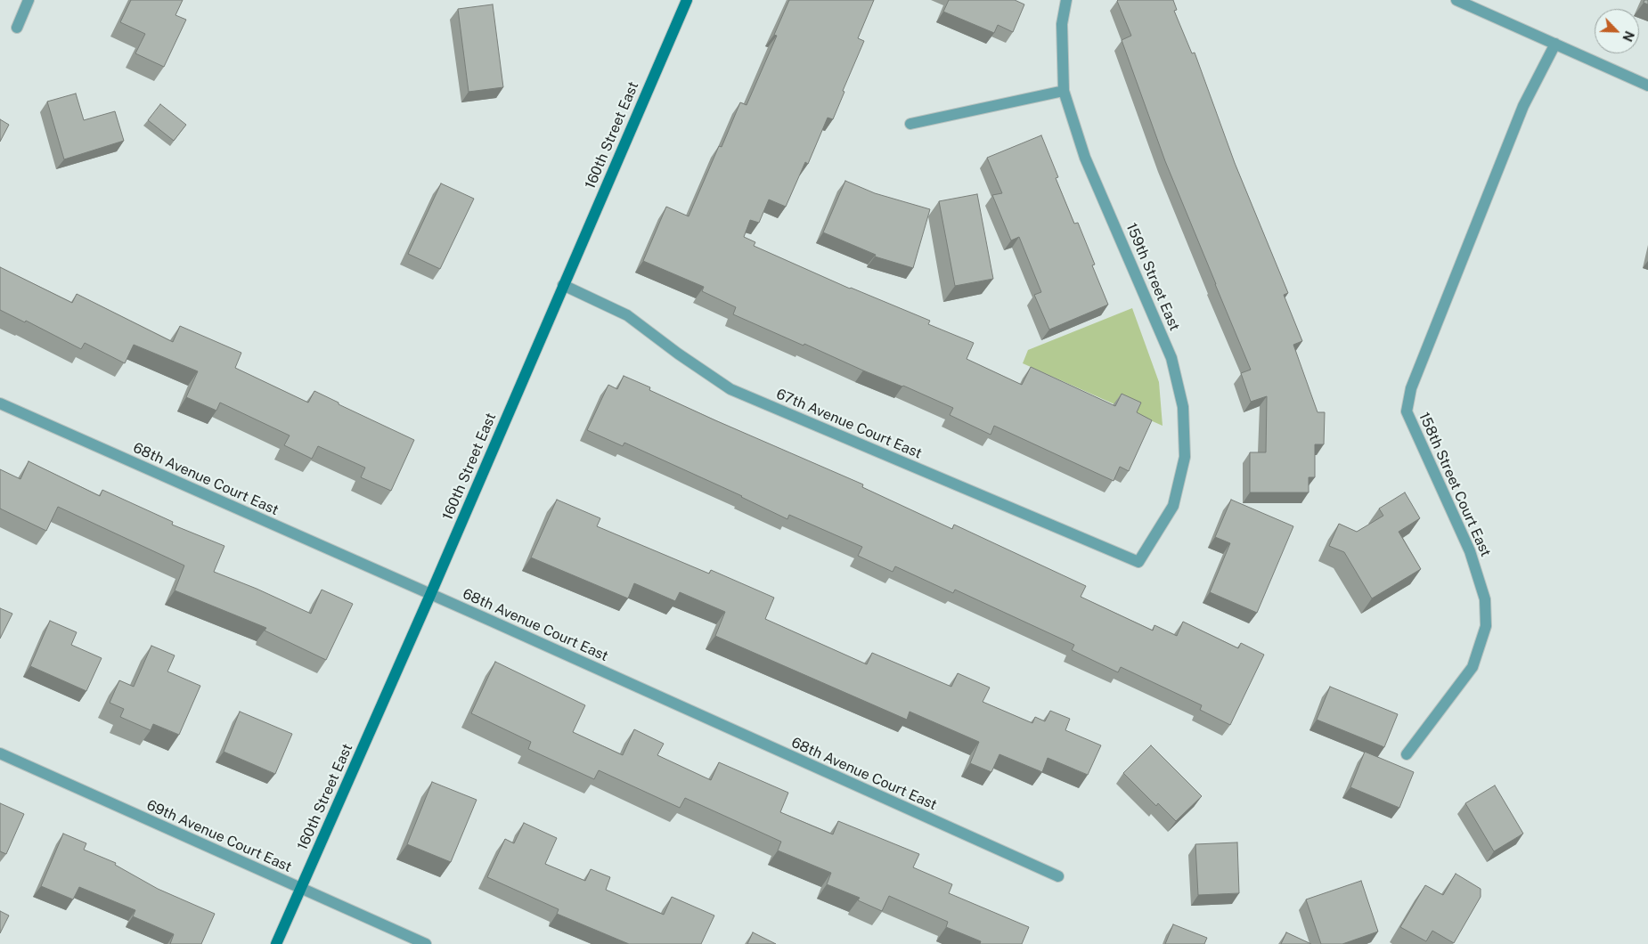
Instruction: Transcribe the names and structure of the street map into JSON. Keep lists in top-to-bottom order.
{
  "streets": {
    "main road": ["160th Street East"],
    "street": [
      "159th Street East",
      "67th Avenue Court East",
      "68th Avenue Court East",
      "158th Street Court East",
      "69th Avenue Court East"
    ]
  },
  "crossings": [
    ["160th Street East", "67th Avenue Court East"],
    ["160th Street East", "68th Avenue Court East"],
    ["160th Street East", "69th Avenue Court East"],
    ["159th Street East", "67th Avenue Court East"]
  ],
  "north": "bottom right"
}
